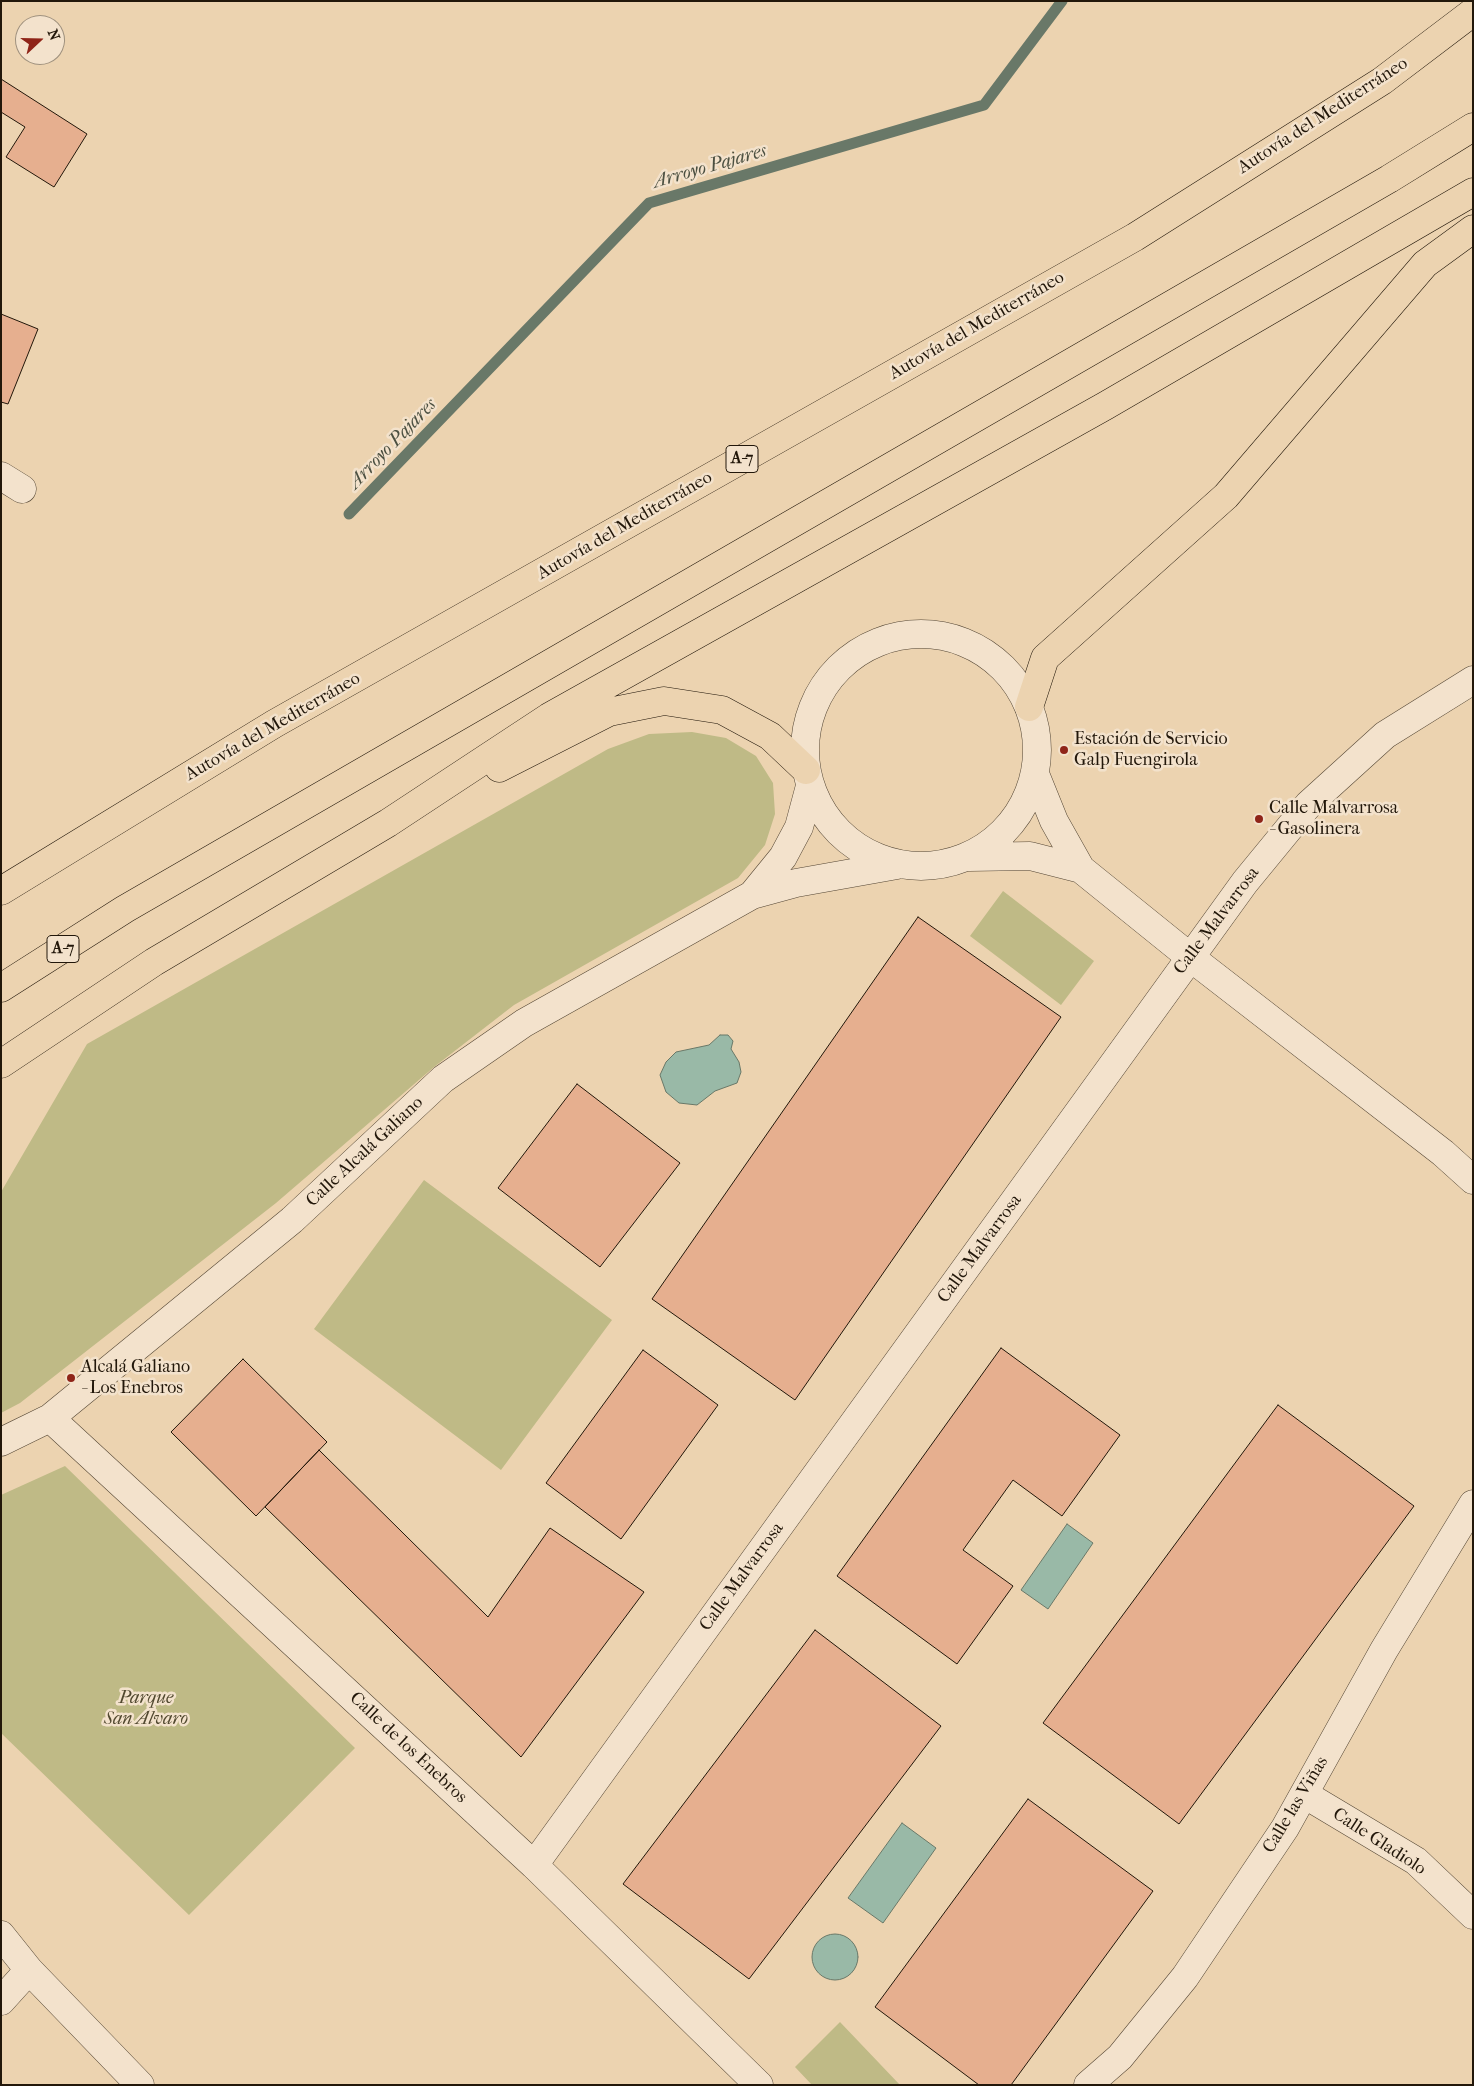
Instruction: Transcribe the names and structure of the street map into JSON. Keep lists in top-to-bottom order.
{
  "streets": {
    "highway": ["Autovía del Mediterráneo", "A-7"],
    "street": [
      "Calle Malvarrosa",
      "Calle Alcalá Galiano",
      "Calle de los Enebros",
      "Calle las Viñas",
      "Calle Gladiolo"
    ]
  },
  "crossings": [
    ["Calle Malvarrosa", "Calle de los Enebros"],
    ["Calle Alcalá Galiano", "Calle de los Enebros"],
    ["Calle las Viñas", "Calle Gladiolo"]
  ],
  "water": ["Arroyo Pajares"],
  "parks": ["Parque San Alvaro"],
  "places": ["Estación de Servicio Galp Fuengirola", "Calle Malvarrosa - Gasolinera", "Alcalá Galiano - Los Enebros"],
  "north": "right"
}
